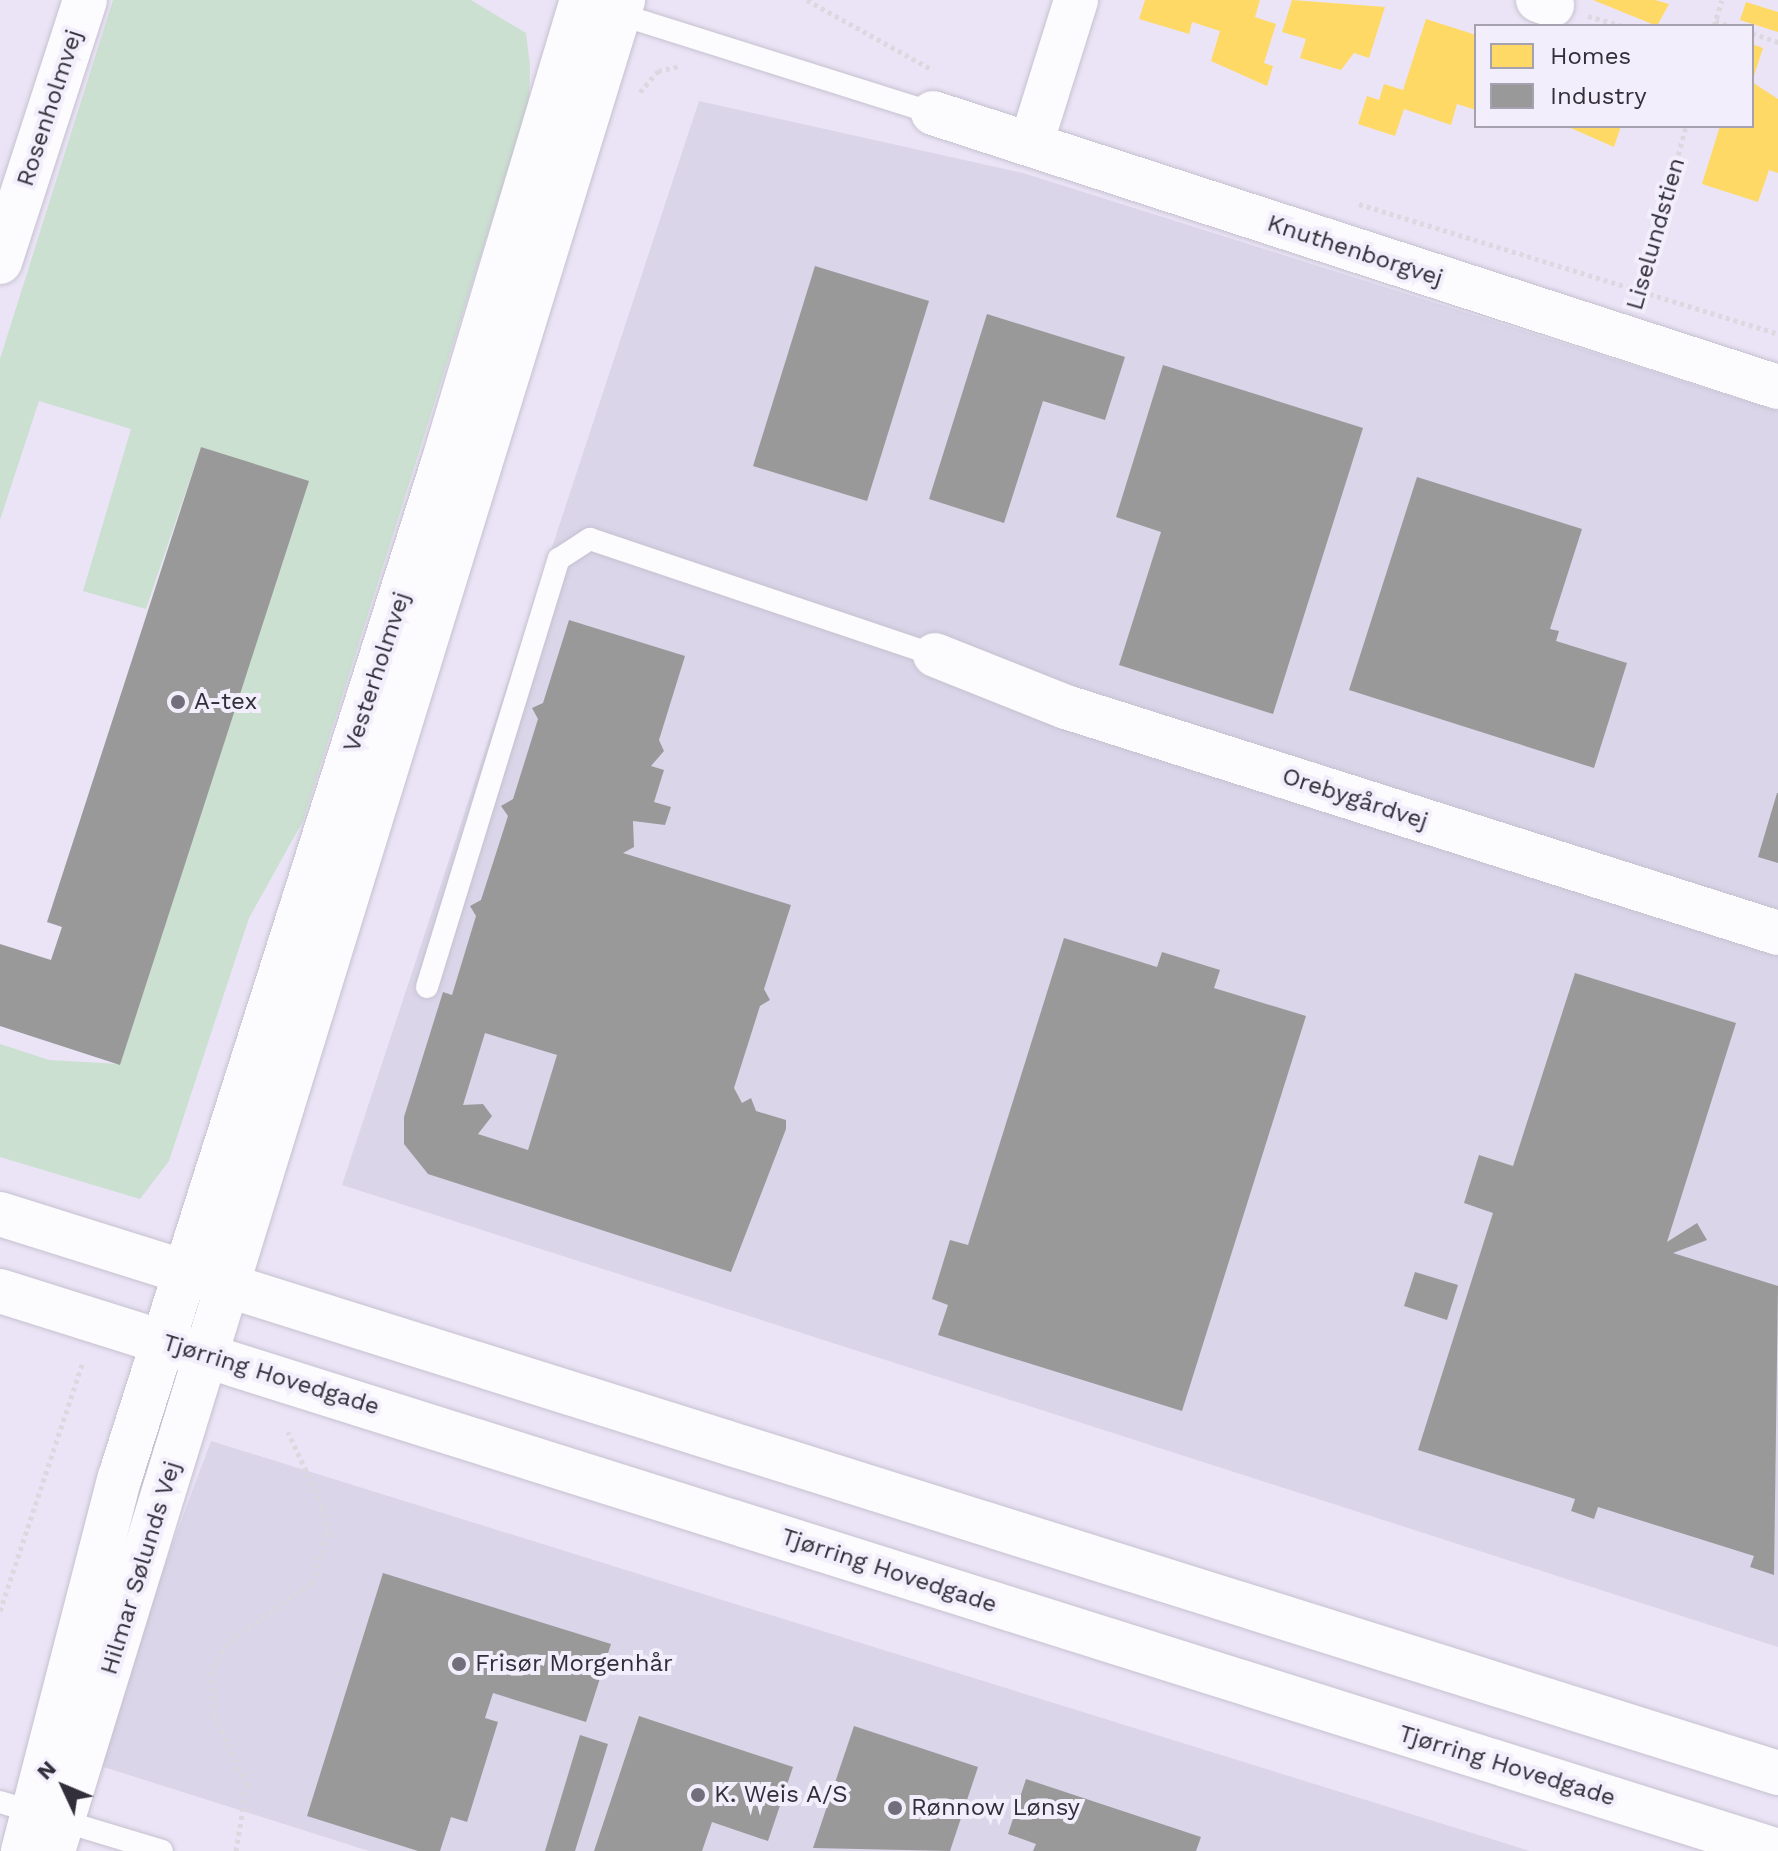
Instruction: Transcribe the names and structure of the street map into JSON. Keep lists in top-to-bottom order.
{
  "streets": {
    "street": [
      "Rosenholmvej",
      "Knuthenborgvej",
      "Vesterholmvej",
      "Orebygårdvej",
      "Tjørring Hovedgade",
      "Hilmar Sølunds Vej"
    ],
    "path": ["Liselundstien"]
  },
  "crossings": [
    ["Liselundstien", "Knuthenborgvej"],
    ["Vesterholmvej", "Tjørring Hovedgade"],
    ["Vesterholmvej", "Hilmar Sølunds Vej"],
    ["Tjørring Hovedgade", "Hilmar Sølunds Vej"]
  ],
  "places": [
    "A-tex",
    "Frisør Morgenhår",
    "K. Weis A/S",
    "Rønnow Lønsy"
  ],
  "legend": ["Homes", "Industry"],
  "north": "top left"
}
